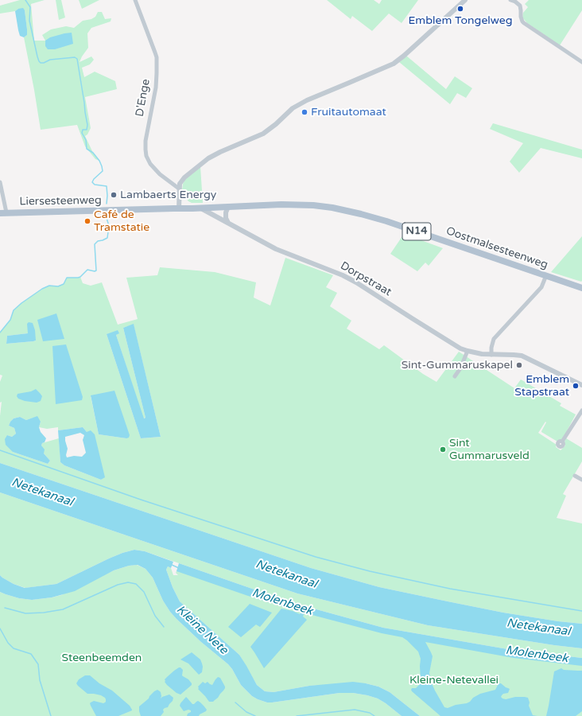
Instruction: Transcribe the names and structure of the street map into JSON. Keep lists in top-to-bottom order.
{
  "streets": {
    "main road": ["Liersesteenweg", "N14", "Oostmalsesteenweg"],
    "street": ["D'Enge", "Dorpstraat"]
  },
  "crossings": [
    ["Liersesteenweg", "Oostmalsesteenweg"],
    ["Oostmalsesteenweg", "Dorpstraat"]
  ],
  "water": ["Netekanaal", "Molenbeek", "Kleine Nete"],
  "parks": ["Steenbeemden", "Kleine-Netevallei"],
  "places": [
    "Emblem Tongelweg",
    "Fruitautomaat",
    "Lambaerts Energy",
    "Café de Tramstatie",
    "Sint-Gummaruskapel",
    "Emblem Stapstraat",
    "Sint Gummarusveld"
  ]
}
